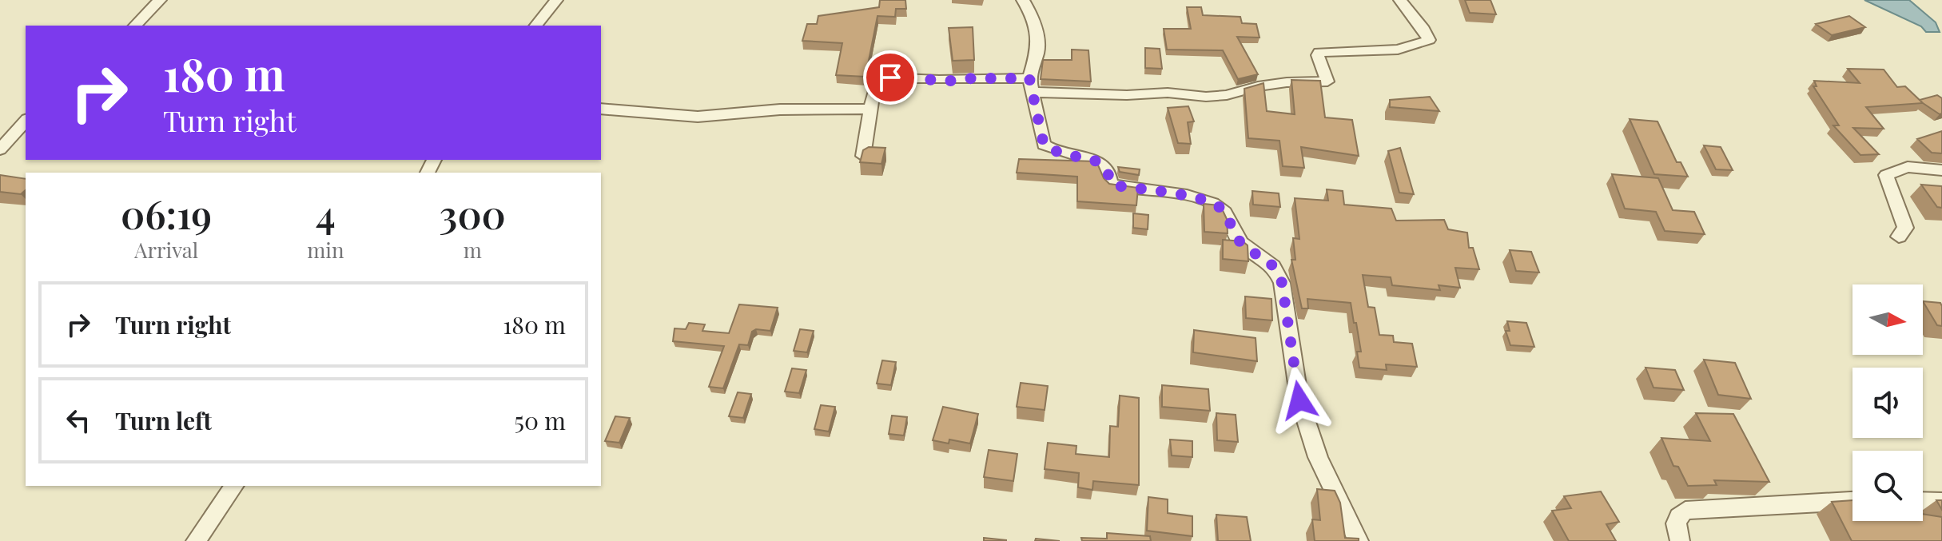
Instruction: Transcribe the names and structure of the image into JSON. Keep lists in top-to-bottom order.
{
  "north": "right",
  "page": {
    "turn": ["180 m", "Turn right"],
    "eta": [
      "06:19",
      "Arrival",
      "4",
      "min",
      "300",
      "m"
    ],
    "list": [
      {
        "name": "Turn right",
        "value": "180 m"
      },
      {
        "name": "Turn left",
        "value": "50 m"
      }
    ]
  }
}
